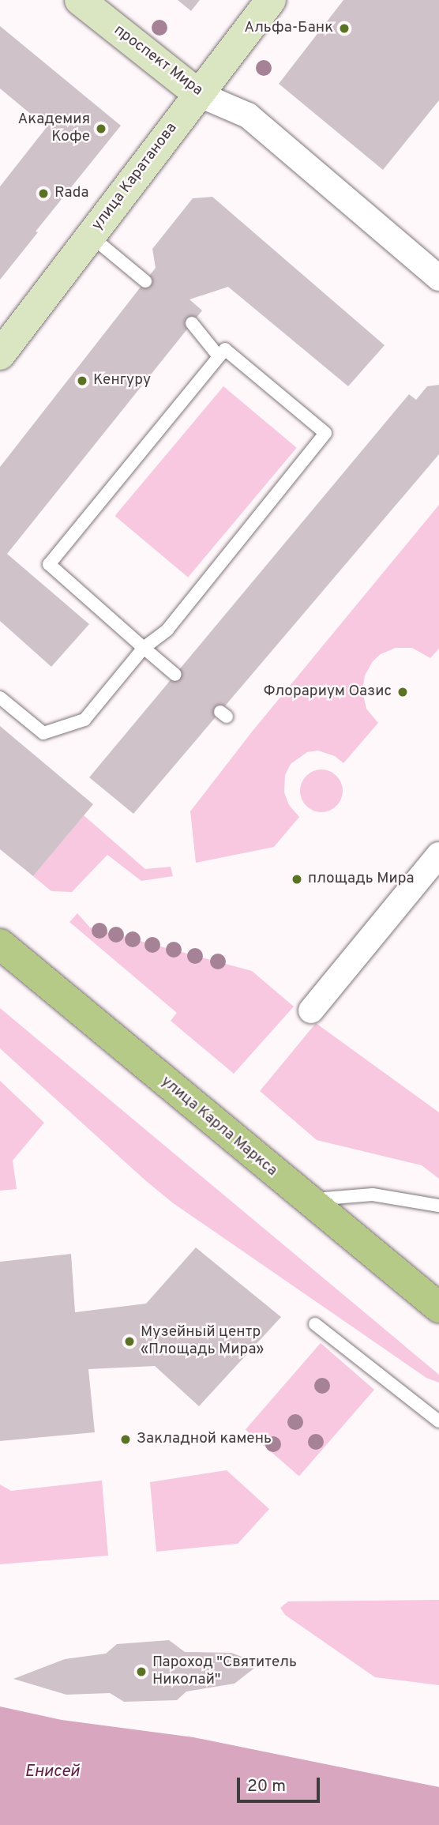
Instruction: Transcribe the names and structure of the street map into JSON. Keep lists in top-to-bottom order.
{
  "streets": {
    "main road": ["улица Карла Маркса"],
    "street": ["проспект Мира", "улица Каратанова"]
  },
  "crossings": [
    ["проспект Мира", "улица Каратанова"]
  ],
  "water": ["Енисей"],
  "places": [
    "Альфа-Банк",
    "Академия Кофе",
    "Rada",
    "Кенгуру",
    "Флорариум Оазис",
    "площадь Мира",
    "Музейный центр «Площадь Мира»",
    "Закладной камень",
    "Пароход \"Святитель Николай\""
  ],
  "scale_bar": "20 m"
}
